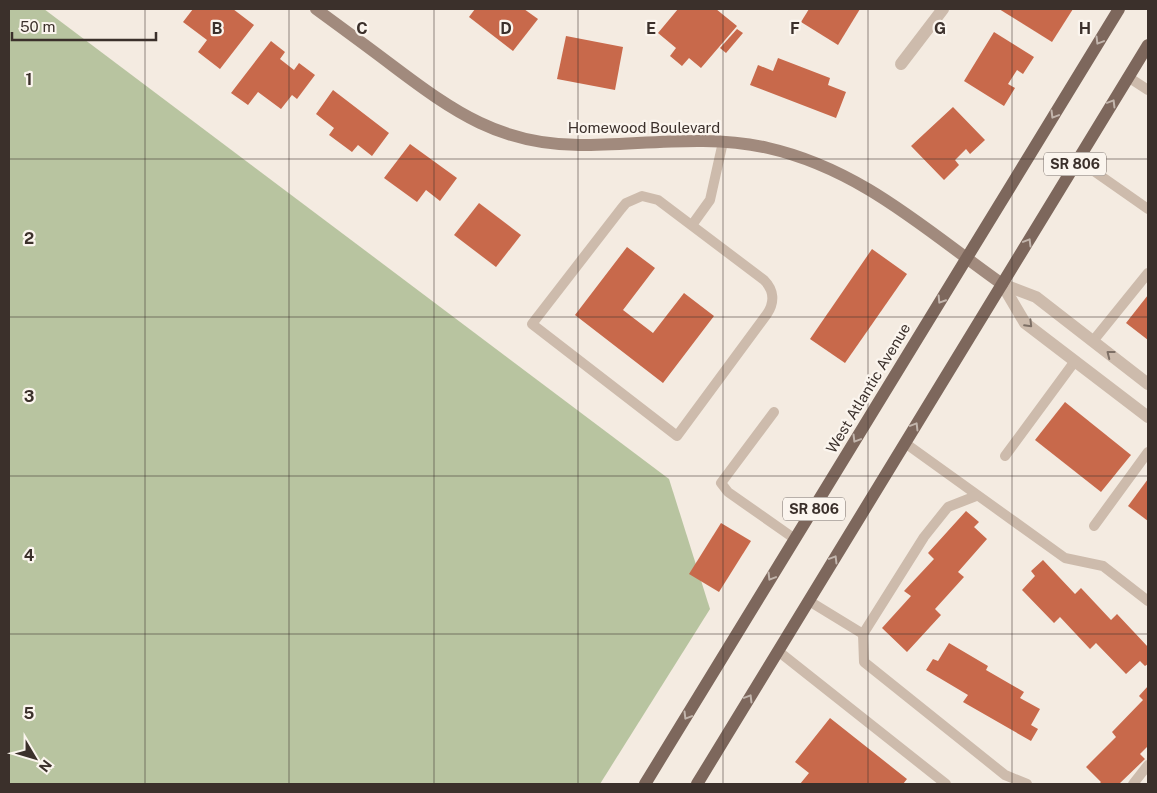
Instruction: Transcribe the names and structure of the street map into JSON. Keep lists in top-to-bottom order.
{
  "streets": {
    "main road": ["SR 806", "West Atlantic Avenue"],
    "street": ["Homewood Boulevard"]
  },
  "crossings": [
    ["Homewood Boulevard", "SR 806"],
    ["Homewood Boulevard", "West Atlantic Avenue"]
  ],
  "scale_bar": "50 m",
  "north": "bottom right",
  "grid": {
    "columns": [
      "B",
      "C",
      "D",
      "E",
      "F",
      "G",
      "H"
    ],
    "rows": [
      "1",
      "2",
      "3",
      "4",
      "5"
    ]
  }
}
